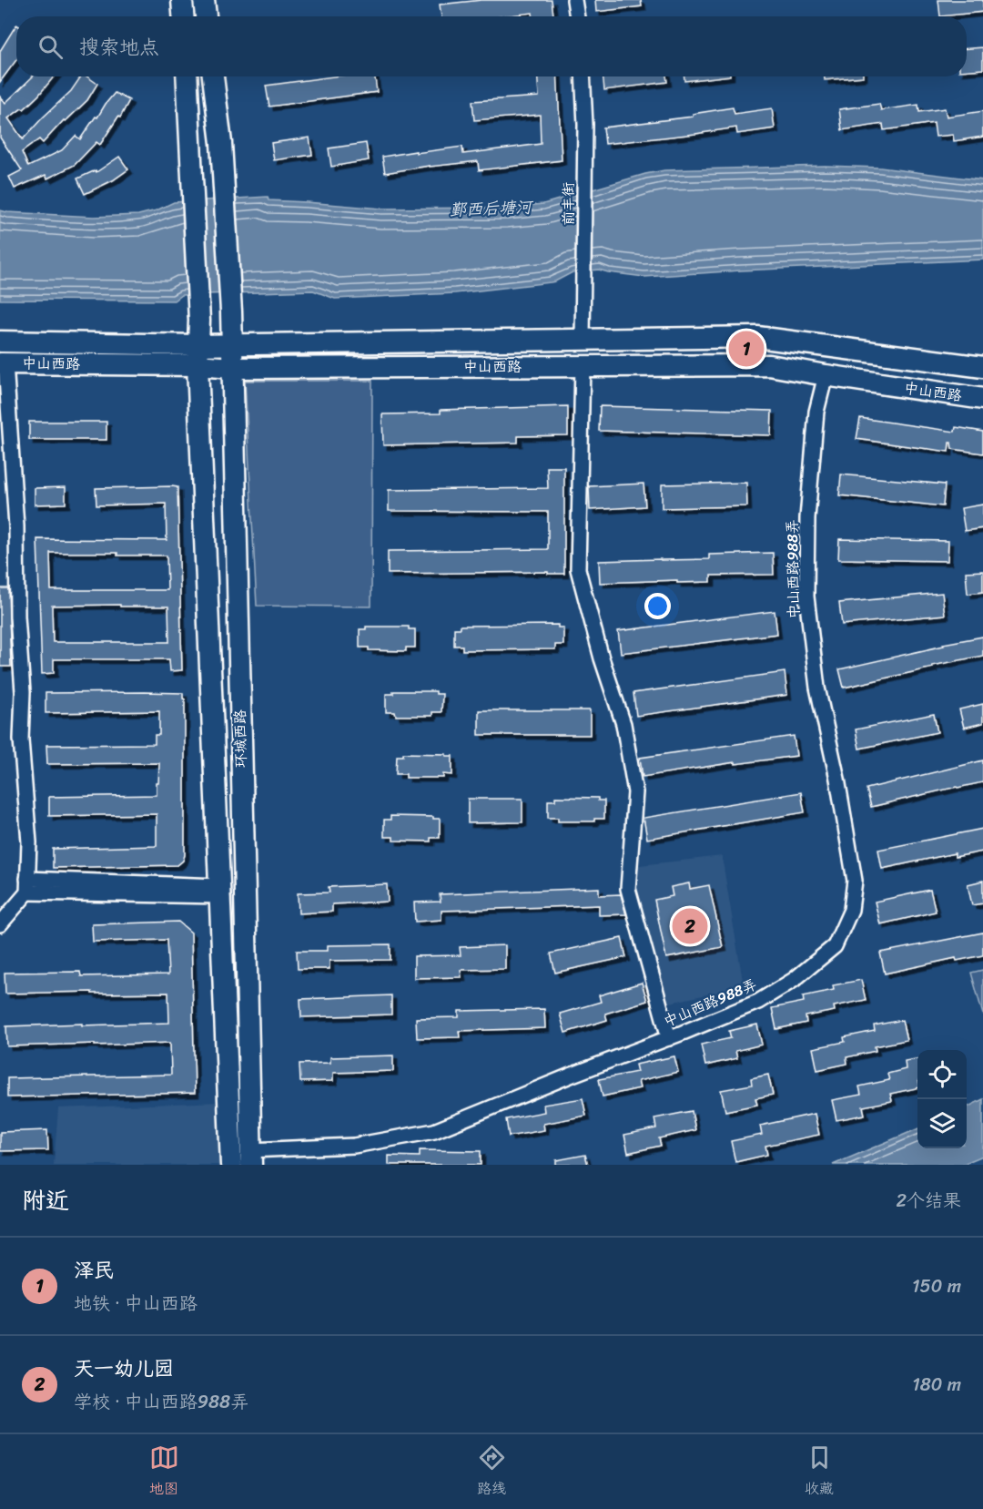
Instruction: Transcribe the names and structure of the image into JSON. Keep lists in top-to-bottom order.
{
  "streets": {
    "main road": ["中山西路", "环城西路"],
    "street": ["前丰街", "中山西路988弄"]
  },
  "crossings": [
    ["前丰街", "中山西路"],
    ["中山西路", "中山西路988弄"],
    ["中山西路", "环城西路"],
    ["中山西路988弄", "环城西路"]
  ],
  "water": ["鄞西后塘河"],
  "page": {
    "search": "搜索地点",
    "pins": ["1", "2"],
    "heading": ["附近", "2个结果"],
    "list": [
      {
        "mark": "1",
        "name": "泽民",
        "note": "地铁 · 中山西路",
        "value": "150 m"
      },
      {
        "mark": "2",
        "name": "天一幼儿园",
        "note": "学校 · 中山西路988弄",
        "value": "180 m"
      }
    ],
    "nav": ["地图", "路线", "收藏"]
  }
}
